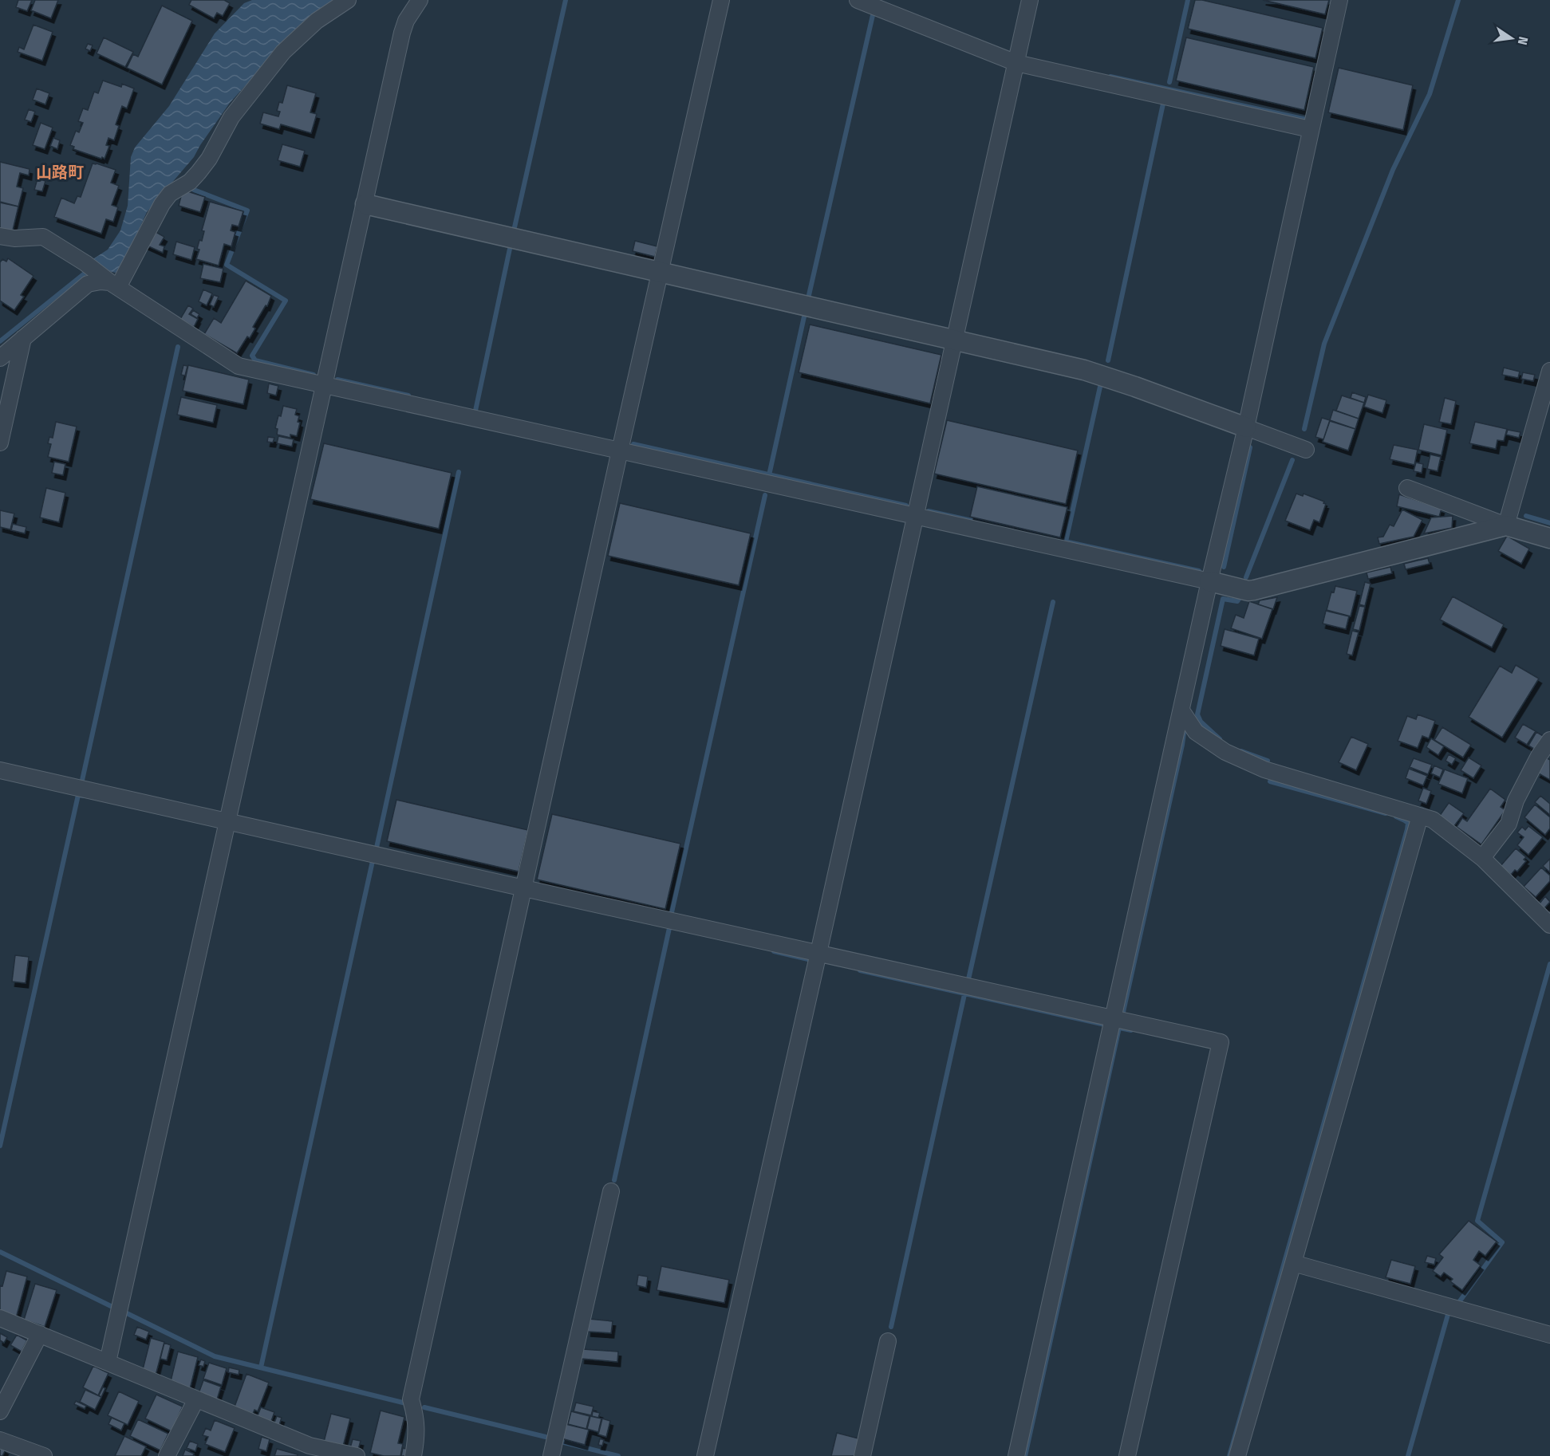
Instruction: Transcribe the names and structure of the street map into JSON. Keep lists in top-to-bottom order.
{
  "districts": ["山路町"],
  "north": "right"
}
